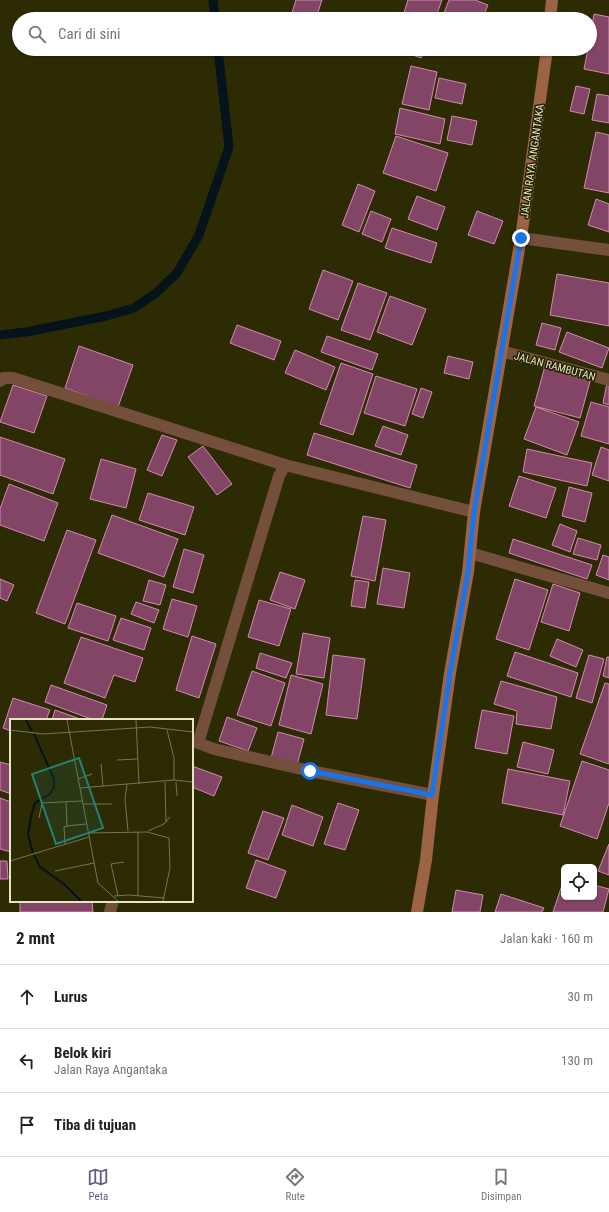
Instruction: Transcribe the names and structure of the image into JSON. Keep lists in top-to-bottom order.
{
  "streets": {
    "main road": ["JALAN RAYA ANGANTAKA"],
    "street": ["JALAN RAMBUTAN"]
  },
  "crossings": [
    ["JALAN RAYA ANGANTAKA", "JALAN RAMBUTAN"]
  ],
  "page": {
    "search": "Cari di sini",
    "heading": ["2 mnt", "Jalan kaki · 160 m"],
    "list": [
      ["Lurus", "30 m"],
      ["Belok kiri", "Jalan Raya Angantaka", "130 m"],
      "Tiba di tujuan"
    ],
    "nav": ["Peta", "Rute", "Disimpan"]
  }
}
